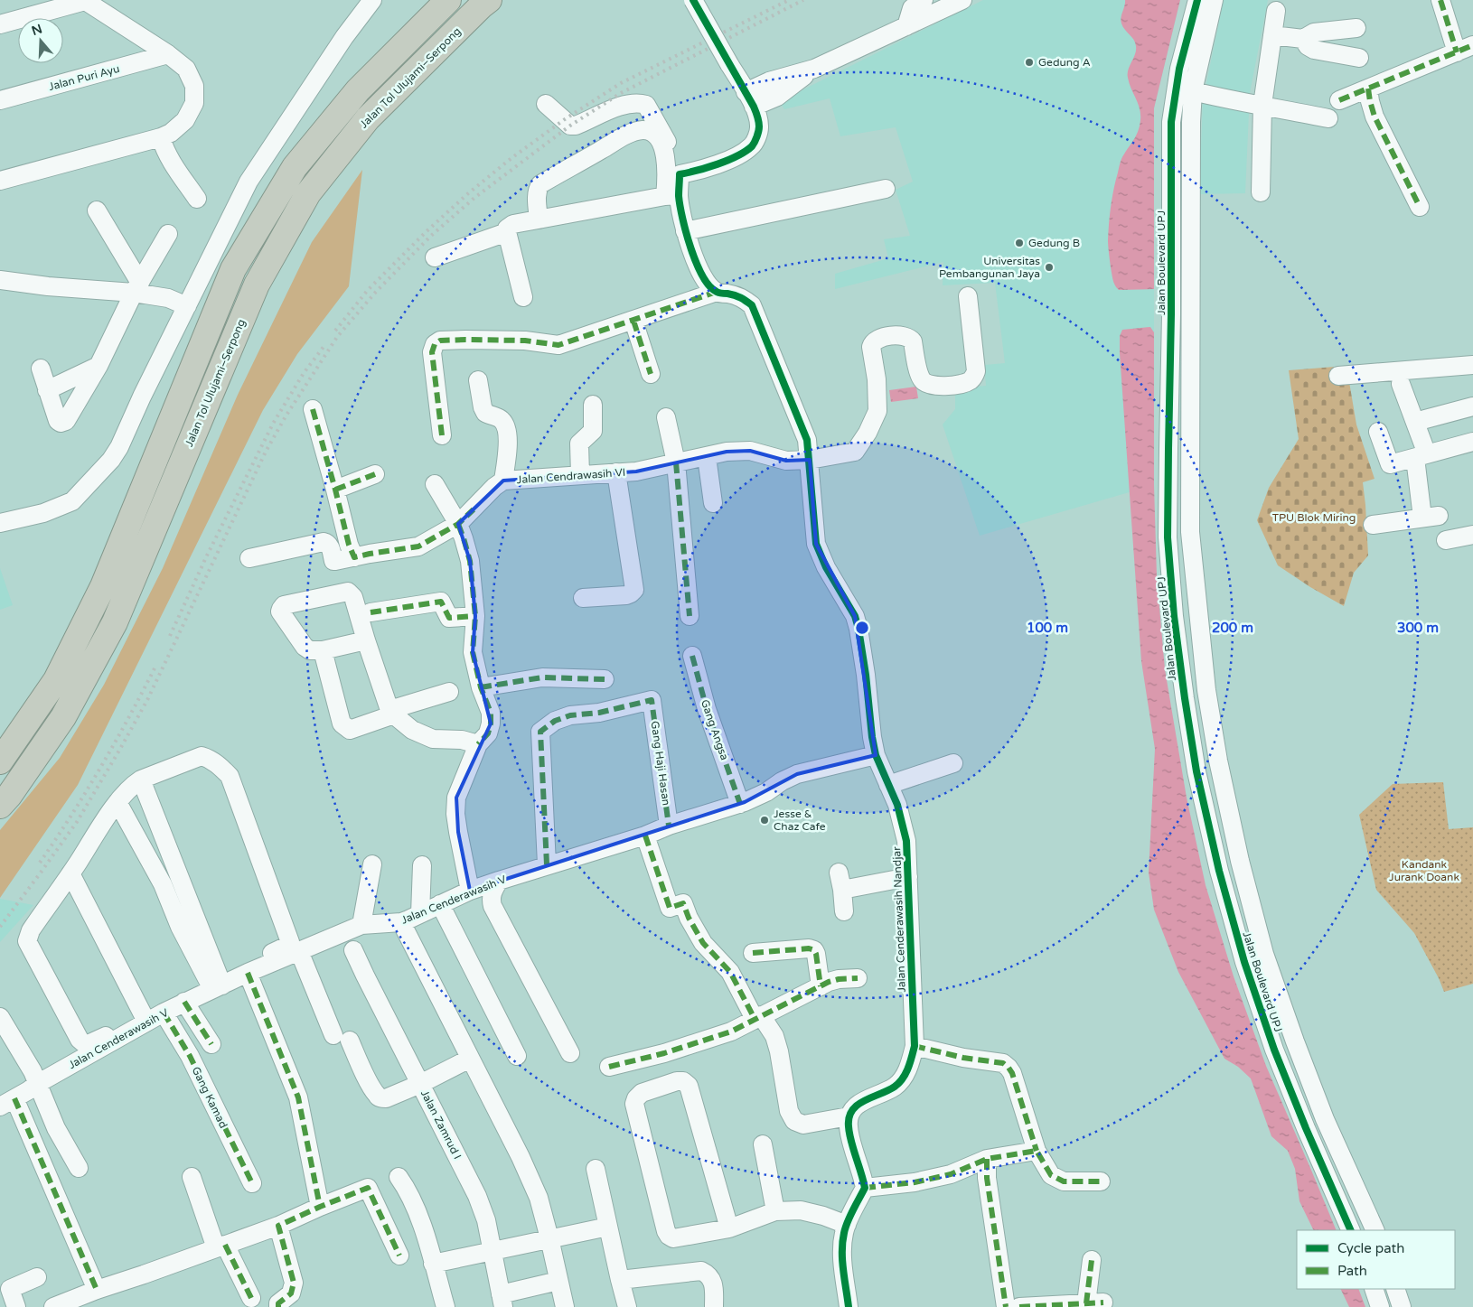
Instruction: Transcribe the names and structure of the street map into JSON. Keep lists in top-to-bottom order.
{
  "streets": {
    "highway": ["Jalan Tol Ulujami–Serpong"],
    "street": [
      "Jalan Puri Ayu",
      "Jalan Boulevard UPJ",
      "Jalan Cendrawasih VI",
      "Gang Angsa",
      "Gang Haji Hasan",
      "Jalan Cenderawasih V",
      "Jalan Cenderawasih Nandjar",
      "Gang Kamad",
      "Jalan Zamrud I"
    ]
  },
  "crossings": [
    ["Jalan Cendrawasih VI", "Jalan Cenderawasih Nandjar"],
    ["Gang Angsa", "Jalan Cenderawasih V"],
    ["Gang Haji Hasan", "Jalan Cenderawasih V"],
    ["Jalan Cenderawasih V", "Jalan Cenderawasih Nandjar"],
    ["Jalan Cenderawasih V", "Gang Kamad"]
  ],
  "parks": ["TPU Blok Miring", "Kandank Jurank Doank"],
  "places": [
    "Gedung A",
    "Gedung B",
    "Universitas Pembangunan Jaya",
    "Jesse & Chaz Cafe"
  ],
  "legend": ["Cycle path", "Path"],
  "north": "top",
  "rings": ["100 m", "200 m", "300 m"]
}
